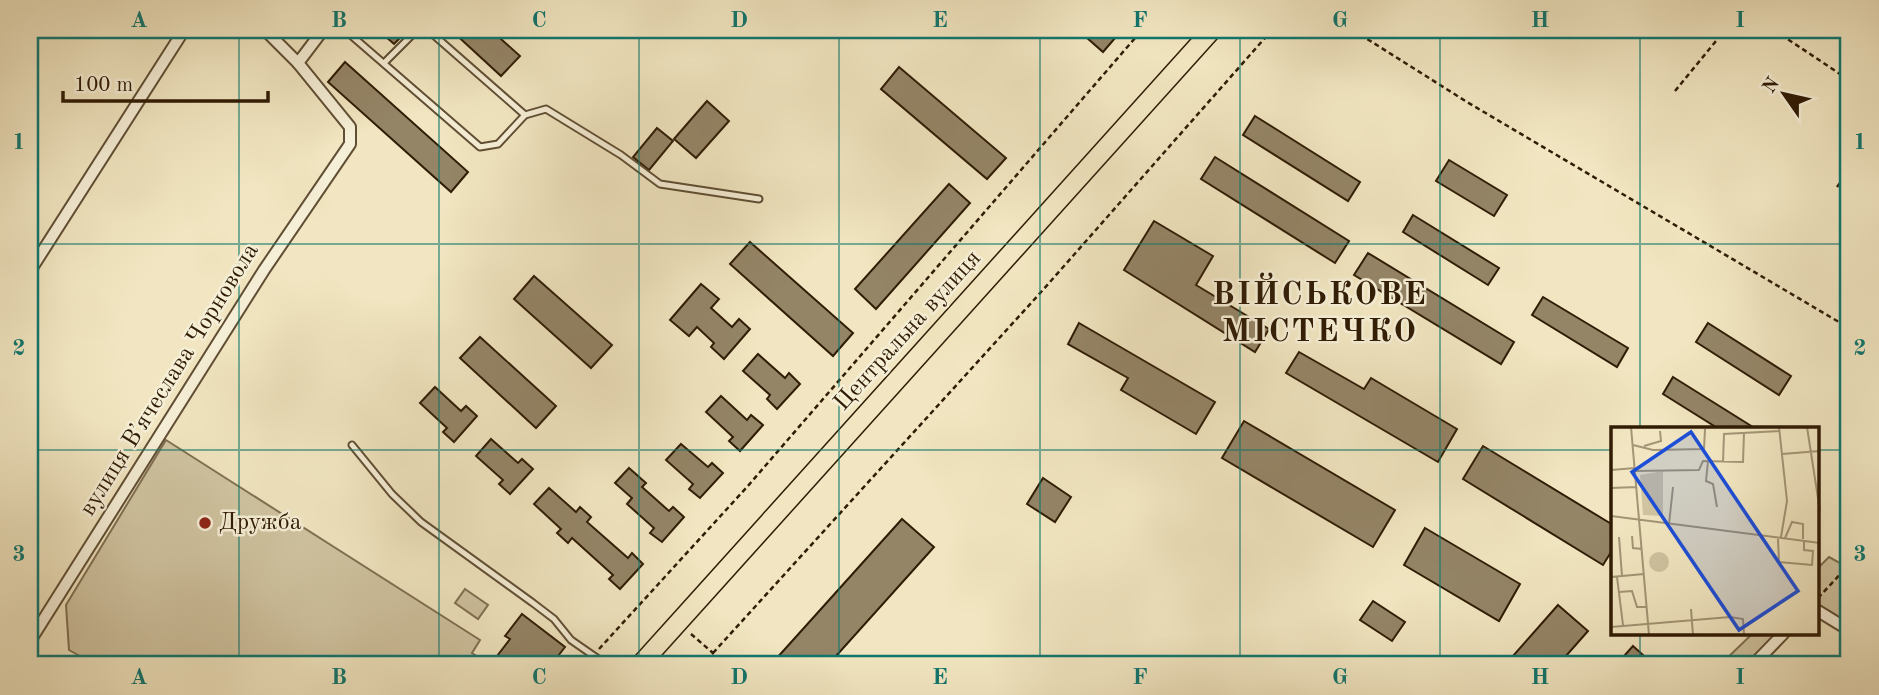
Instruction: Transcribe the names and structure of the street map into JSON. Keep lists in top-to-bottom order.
{
  "streets": {
    "highway": ["Центральна вулиця"],
    "street": ["вулиця Вʼячеслава Чорновола"]
  },
  "districts": ["ВІЙСЬКОВЕ МІСТЕЧКО"],
  "places": ["Дружба"],
  "scale_bar": "100 m",
  "north": "top left",
  "grid": {
    "columns": [
      "A",
      "B",
      "C",
      "D",
      "E",
      "F",
      "G",
      "H",
      "I"
    ],
    "rows": ["1", "2", "3"]
  }
}
